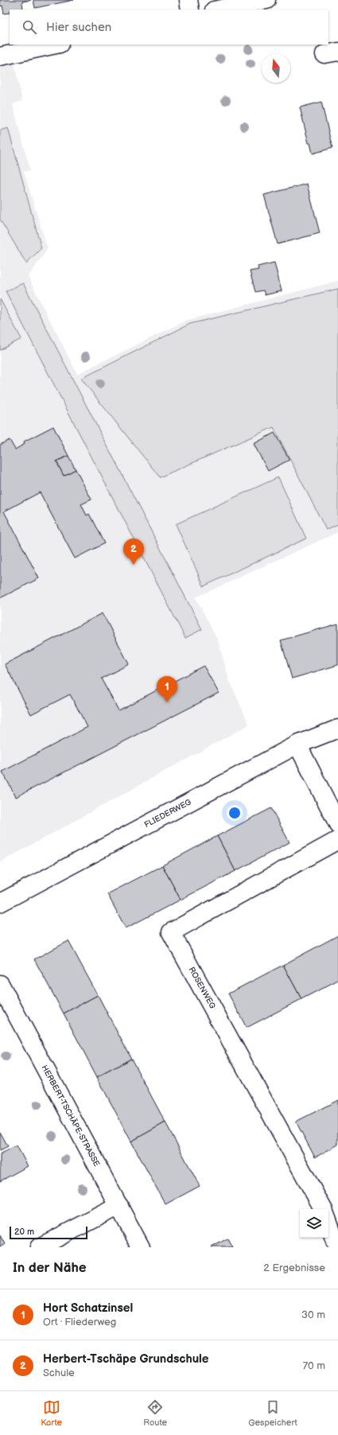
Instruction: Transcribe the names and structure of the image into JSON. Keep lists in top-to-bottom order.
{
  "streets": {
    "street": ["FLIEDERWEG", "ROSENWEG", "HERBERT-TSCHÄPE-STRASSE"]
  },
  "scale_bar": "20 m",
  "north": "top",
  "page": {
    "search": "Hier suchen",
    "pins": ["2", "1"],
    "scale": "20 m",
    "heading": ["In der Nähe", "2 Ergebnisse"],
    "list": [
      {
        "mark": "1",
        "name": "Hort Schatzinsel",
        "note": "Ort · Fliederweg",
        "value": "30 m"
      },
      {
        "mark": "2",
        "name": "Herbert-Tschäpe Grundschule",
        "note": "Schule",
        "value": "70 m"
      }
    ],
    "nav": ["Karte", "Route", "Gespeichert"]
  }
}
